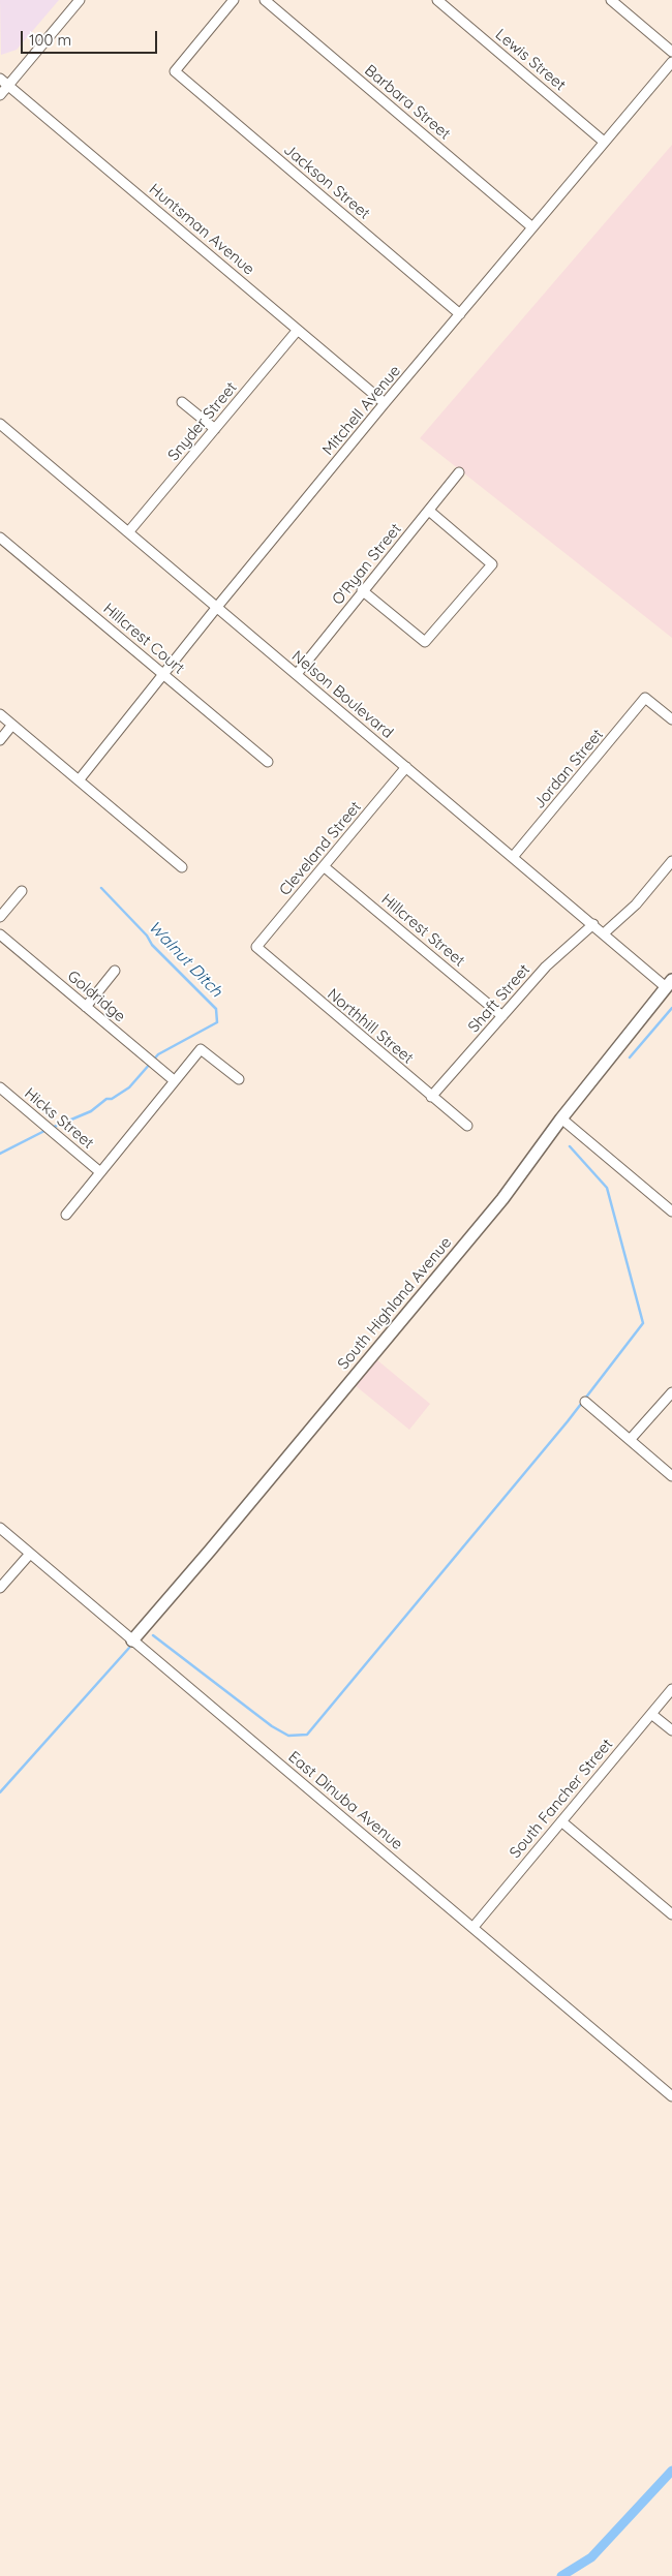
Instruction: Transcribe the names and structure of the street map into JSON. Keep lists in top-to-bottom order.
{
  "streets": {
    "street": [
      "Lewis Street",
      "Barbara Street",
      "Jackson Street",
      "Huntsman Avenue",
      "Mitchell Avenue",
      "Snyder Street",
      "O'Ryan Street",
      "Hillcrest Court",
      "Nelson Boulevard",
      "Jordan Street",
      "Cleveland Street",
      "Hillcrest Street",
      "Goldridge",
      "Shaft Street",
      "Northhill Street",
      "Hicks Street",
      "South Highland Avenue",
      "South Fancher Street",
      "East Dinuba Avenue"
    ]
  },
  "crossings": [
    ["Lewis Street", "Mitchell Avenue"],
    ["Barbara Street", "Mitchell Avenue"],
    ["Jackson Street", "Mitchell Avenue"],
    ["Huntsman Avenue", "Mitchell Avenue"],
    ["Huntsman Avenue", "Snyder Street"],
    ["Mitchell Avenue", "Hillcrest Court"],
    ["Mitchell Avenue", "Nelson Boulevard"],
    ["Snyder Street", "Nelson Boulevard"],
    ["O'Ryan Street", "Nelson Boulevard"],
    ["Nelson Boulevard", "Jordan Street"],
    ["Nelson Boulevard", "Cleveland Street"],
    ["Nelson Boulevard", "Shaft Street"],
    ["Nelson Boulevard", "South Highland Avenue"],
    ["Cleveland Street", "Hillcrest Street"],
    ["Cleveland Street", "Northhill Street"],
    ["Hillcrest Street", "Shaft Street"],
    ["Shaft Street", "Northhill Street"],
    ["South Highland Avenue", "East Dinuba Avenue"],
    ["South Fancher Street", "East Dinuba Avenue"]
  ],
  "water": ["Walnut Ditch"],
  "scale_bar": "100 m"
}
